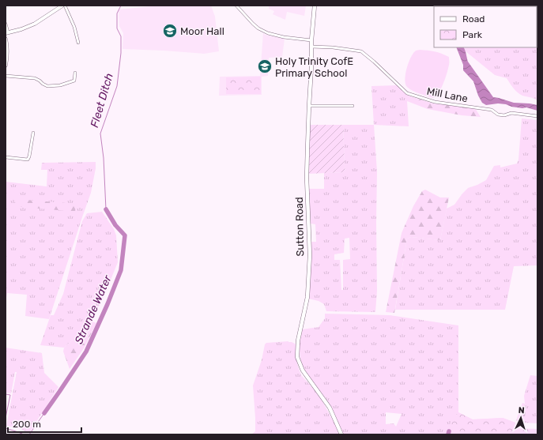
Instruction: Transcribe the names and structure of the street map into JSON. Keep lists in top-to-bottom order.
{
  "streets": {
    "main road": ["Sutton Road"],
    "street": ["Mill Lane"]
  },
  "crossings": [
    ["Mill Lane", "Sutton Road"]
  ],
  "water": ["Fleet Ditch", "Strande Water"],
  "places": {
    "school or university": ["Moor Hall", "Holy Trinity CofE Primary School"]
  },
  "legend": ["Road", "Park"],
  "scale_bar": "200 m",
  "north": "top"
}
